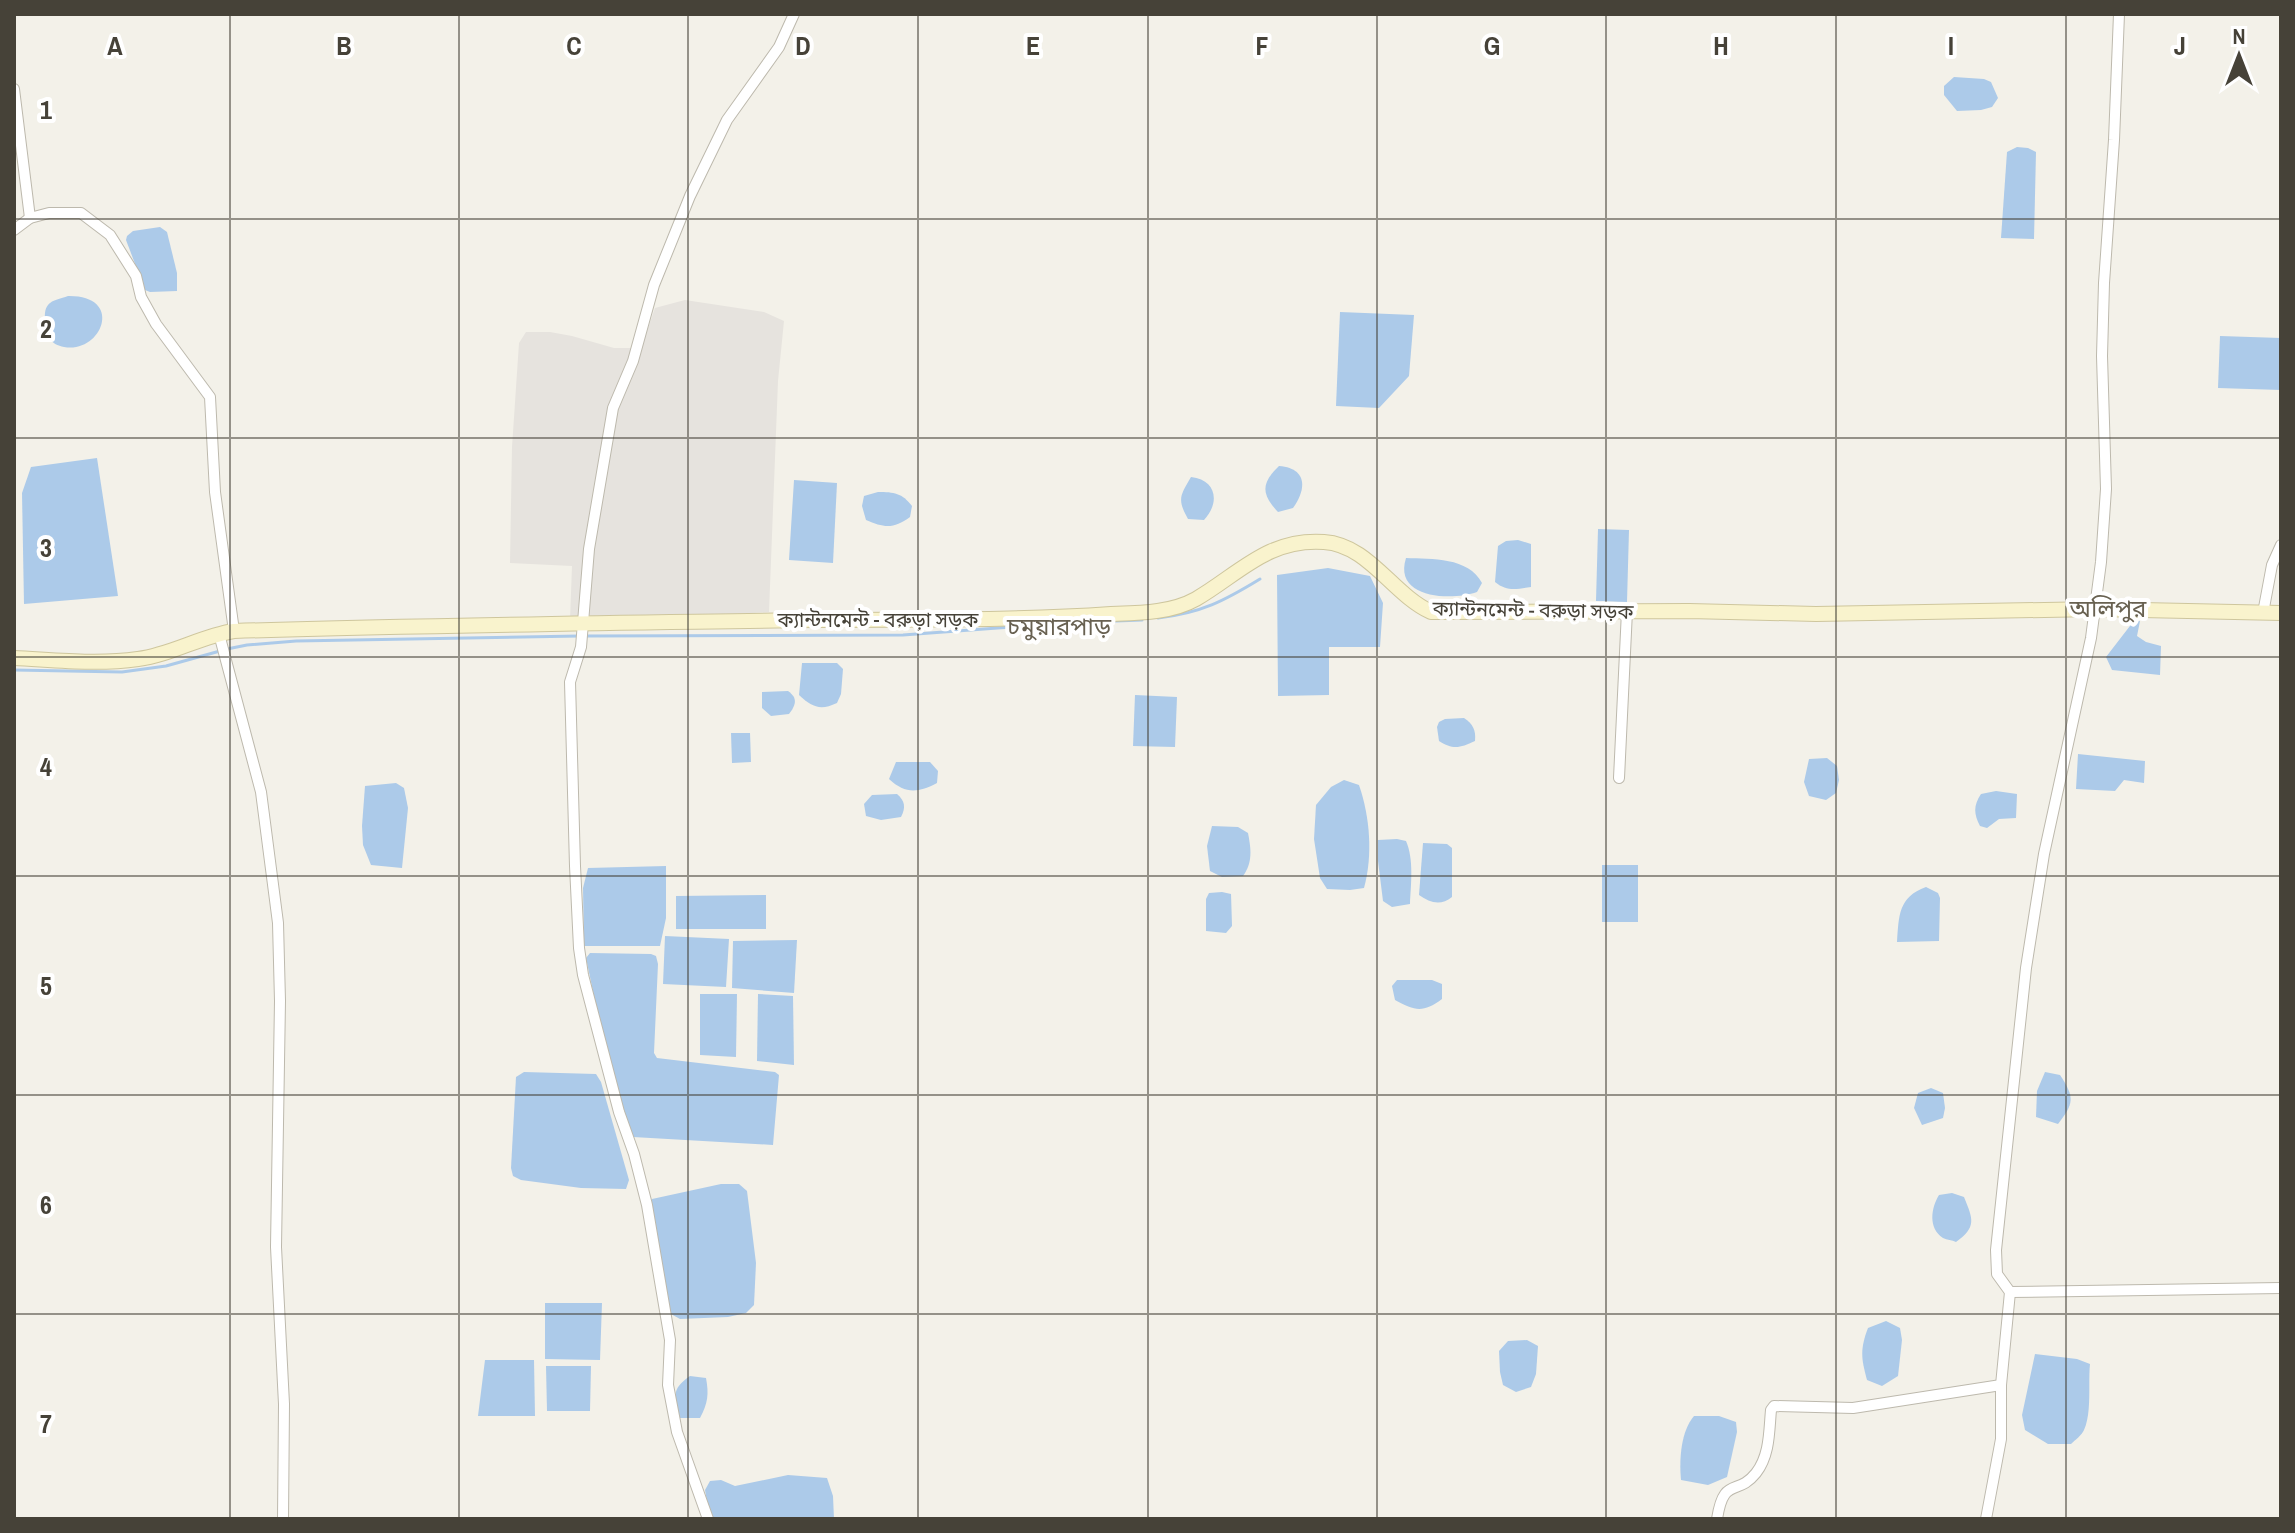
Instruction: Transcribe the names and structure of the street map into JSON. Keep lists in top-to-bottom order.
{
  "streets": {
    "main road": ["ক্যান্টনমেন্ট - বরুড়া সড়ক"]
  },
  "districts": ["অলিপুর", "চমুয়ারপাড়"],
  "north": "top",
  "grid": {
    "columns": [
      "A",
      "B",
      "C",
      "D",
      "E",
      "F",
      "G",
      "H",
      "I",
      "J"
    ],
    "rows": [
      "1",
      "2",
      "3",
      "4",
      "5",
      "6",
      "7"
    ]
  }
}
